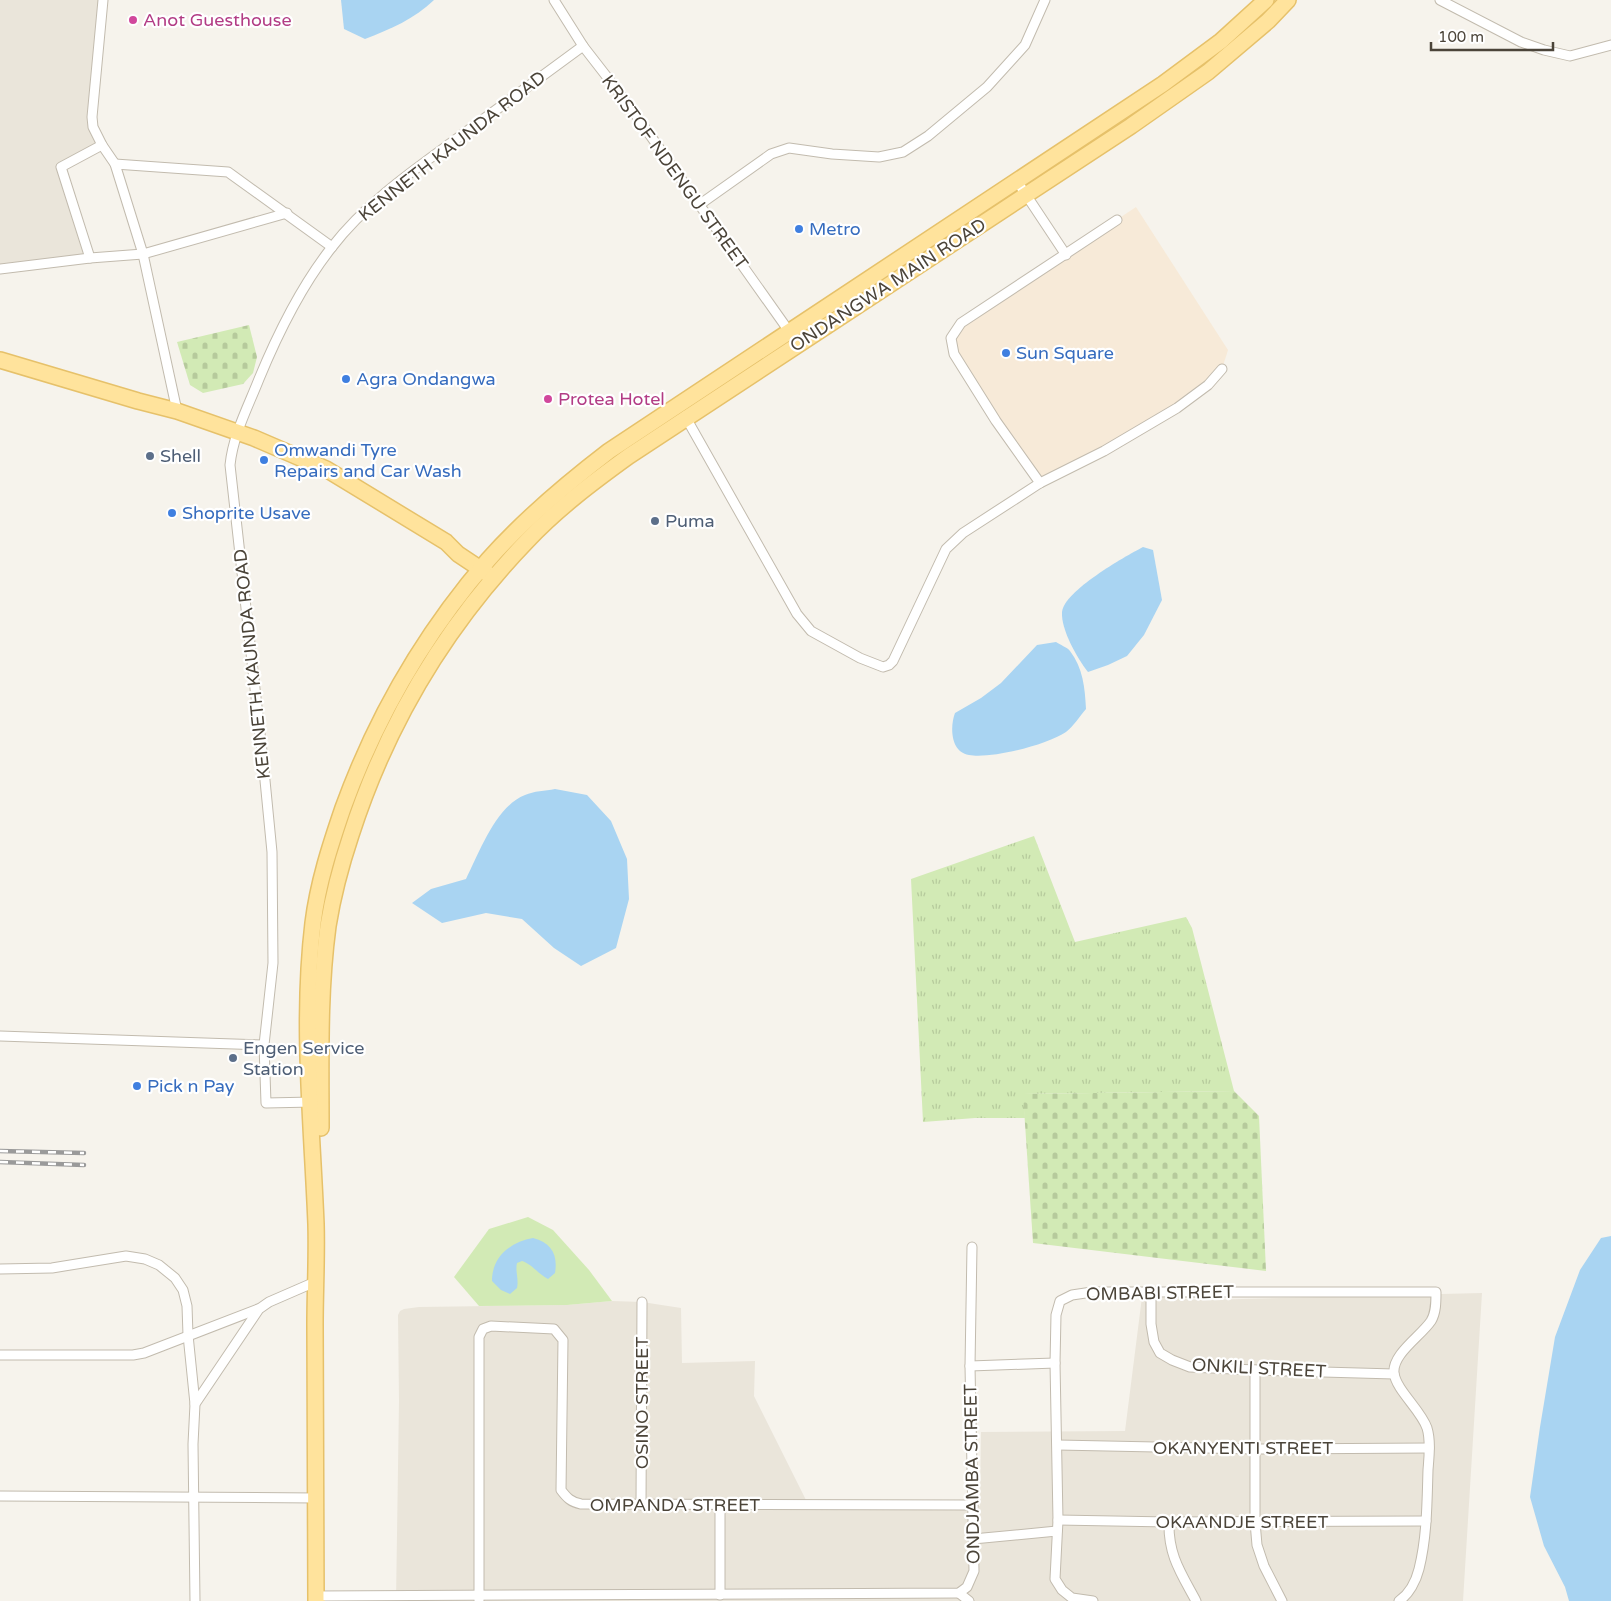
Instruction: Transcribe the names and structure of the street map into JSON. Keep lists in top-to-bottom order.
{
  "streets": {
    "main road": ["ONDANGWA MAIN ROAD"],
    "street": [
      "KENNETH KAUNDA ROAD",
      "KRISTOF NDENGU STREET",
      "OMBABI STREET",
      "ONKILI STREET",
      "OSINO STREET",
      "OKANYENTI STREET",
      "ONDJAMBA STREET",
      "OMPANDA STREET",
      "OKAANDJE STREET"
    ]
  },
  "crossings": [
    ["KENNETH KAUNDA ROAD", "KRISTOF NDENGU STREET"],
    ["KENNETH KAUNDA ROAD", "ONDANGWA MAIN ROAD"],
    ["KRISTOF NDENGU STREET", "ONDANGWA MAIN ROAD"],
    ["OMBABI STREET", "ONKILI STREET"],
    ["OMBABI STREET", "OKANYENTI STREET"],
    ["OMBABI STREET", "OKAANDJE STREET"],
    ["OSINO STREET", "OMPANDA STREET"],
    ["ONDJAMBA STREET", "OMPANDA STREET"]
  ],
  "places": [
    "Anot Guesthouse",
    "Metro",
    "Sun Square",
    "Agra Ondangwa",
    "Protea Hotel",
    "Shell",
    "Omwandi Tyre Repairs and Car Wash",
    "Shoprite Usave",
    "Puma",
    "Engen Service Station",
    "Pick n Pay"
  ],
  "scale_bar": "100 m"
}
